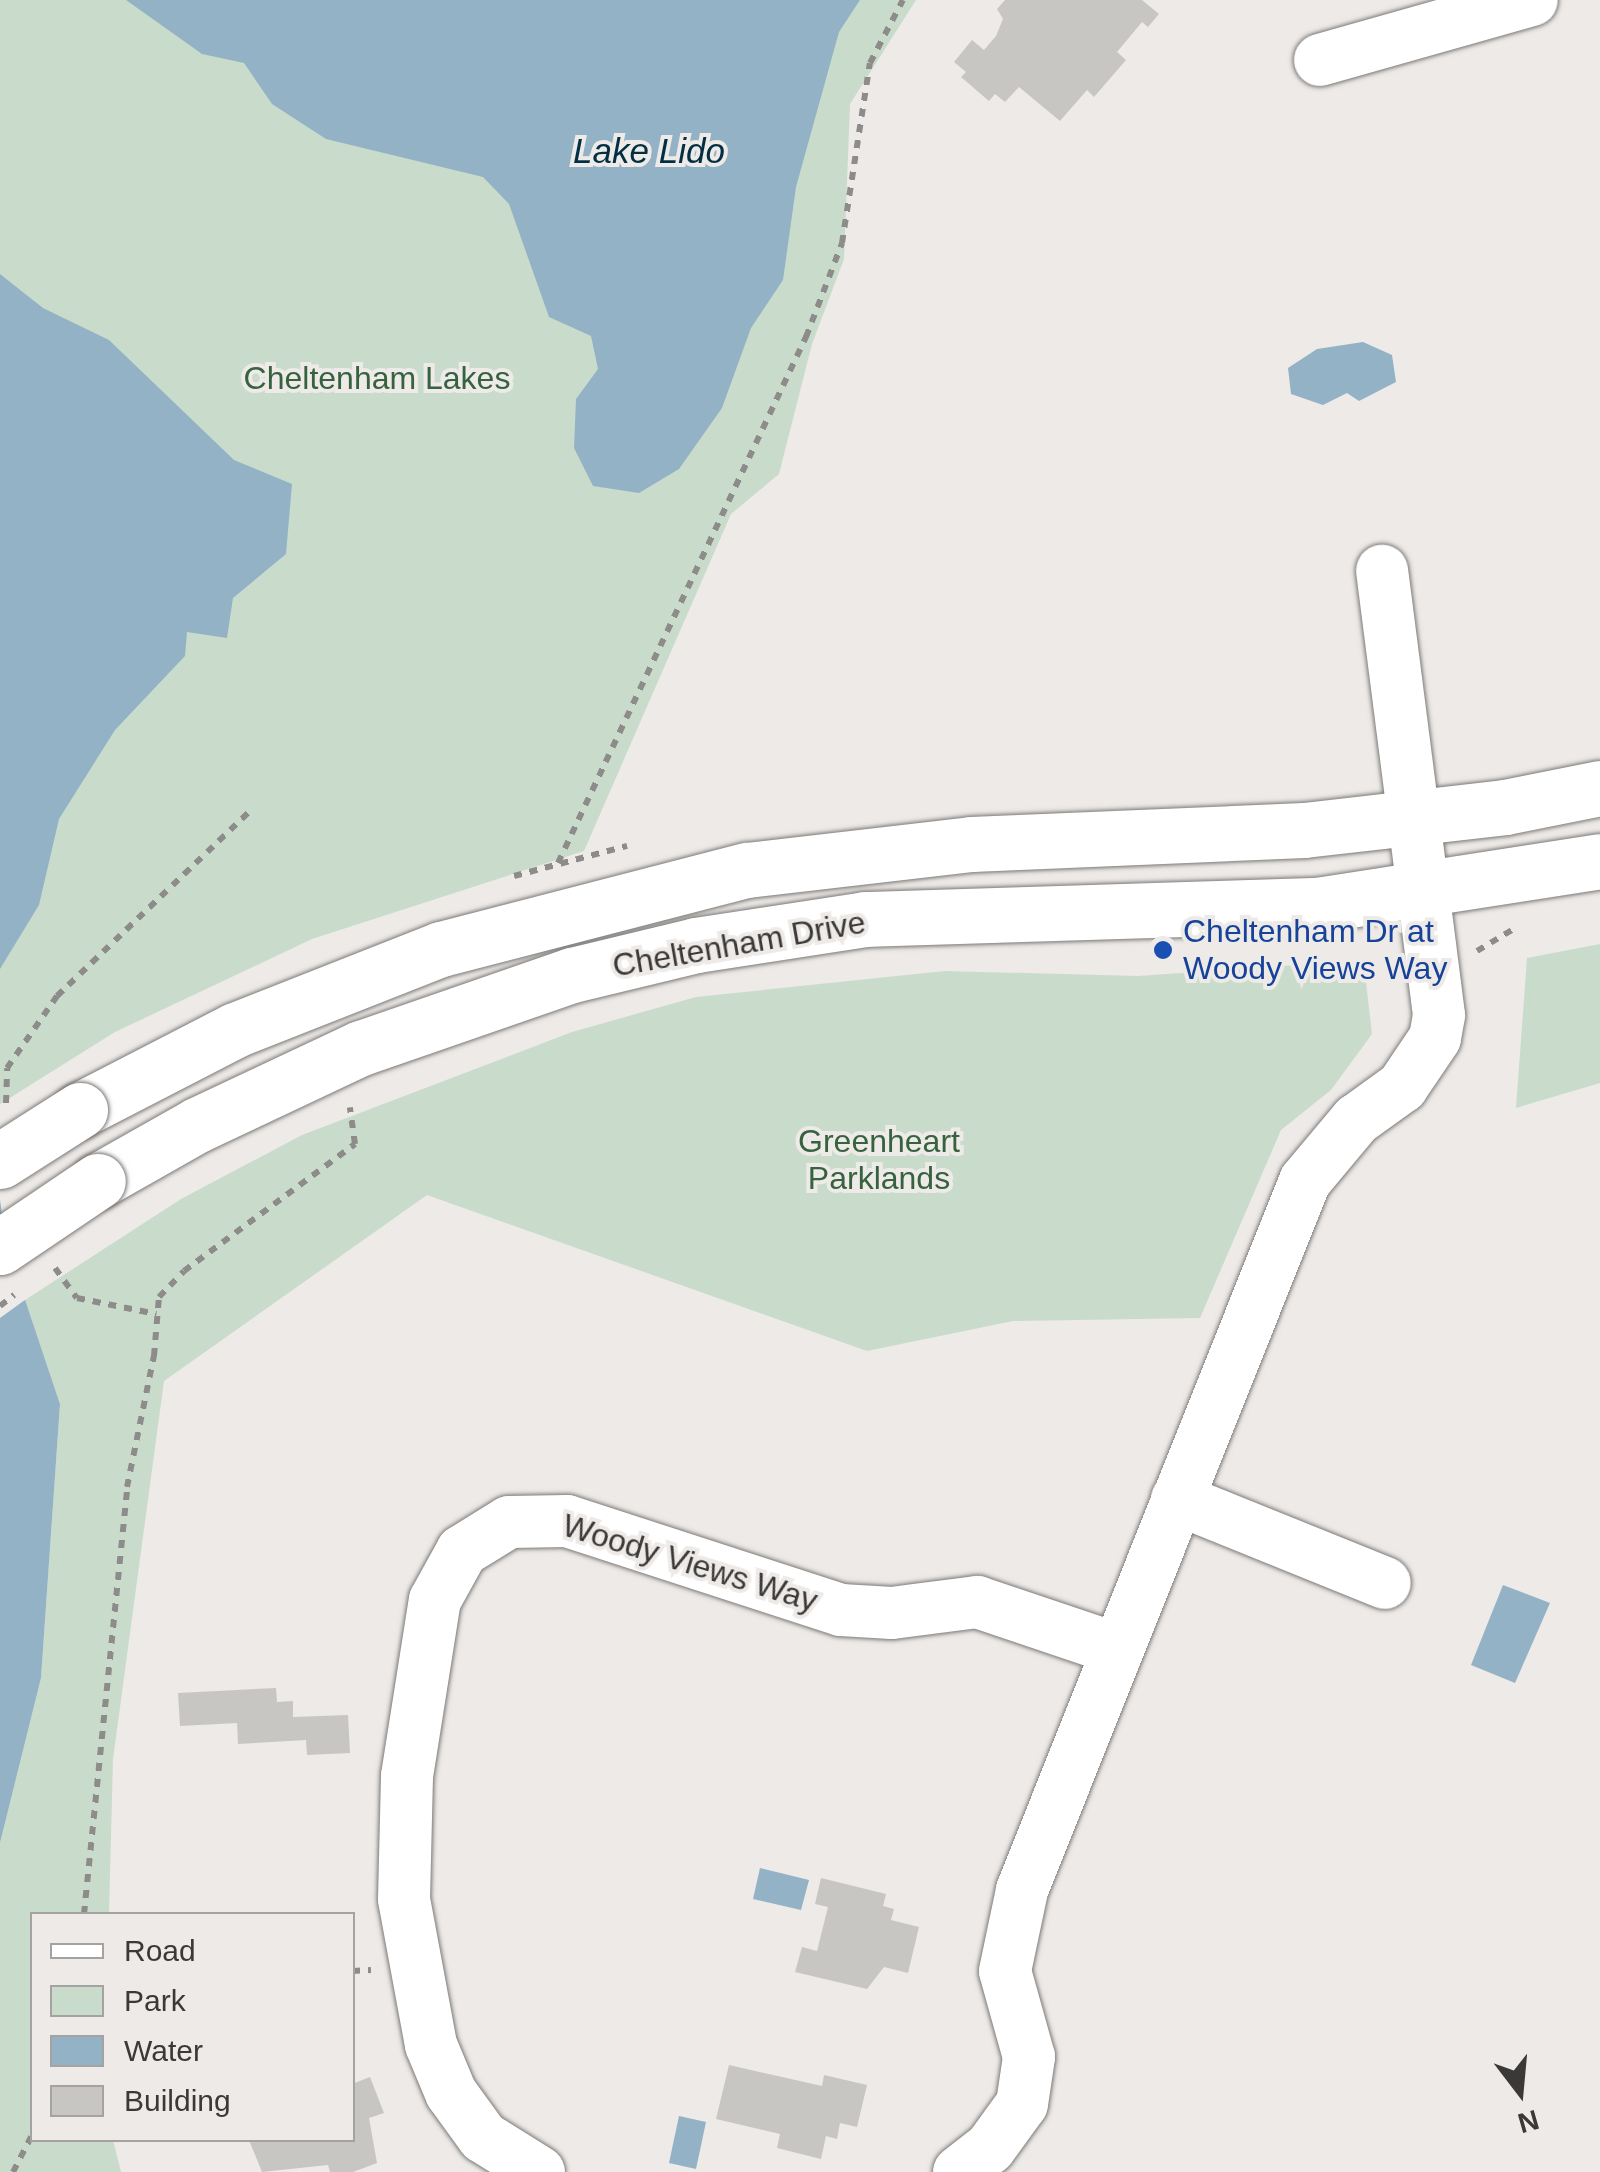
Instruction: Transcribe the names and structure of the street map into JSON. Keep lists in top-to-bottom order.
{
  "streets": {
    "main road": ["Cheltenham Drive"],
    "street": ["Woody Views Way"]
  },
  "water": ["Lake Lido"],
  "parks": ["Cheltenham Lakes", "Greenheart Parklands"],
  "places": ["Cheltenham Dr at Woody Views Way"],
  "legend": [
    "Road",
    "Park",
    "Water",
    "Building"
  ],
  "north": "bottom"
}
